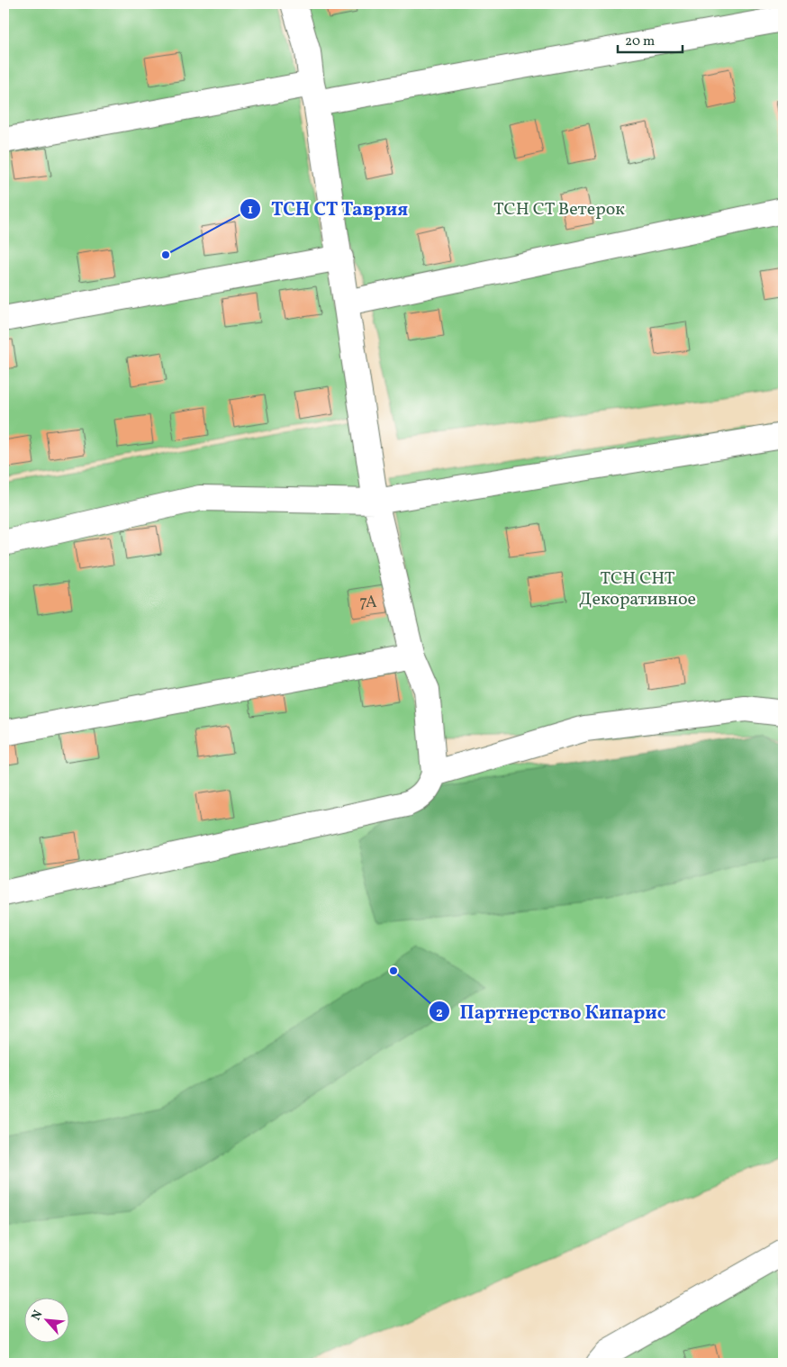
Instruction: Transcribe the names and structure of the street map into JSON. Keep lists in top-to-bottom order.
{
  "parks": ["ТСН СТ Ветерок", "ТСН СНТ Декоративное"],
  "places": ["ТСН СТ Таврия", "Партнерство Кипарис"],
  "house_numbers": ["7А"],
  "scale_bar": "20 m",
  "north": "top left"
}
